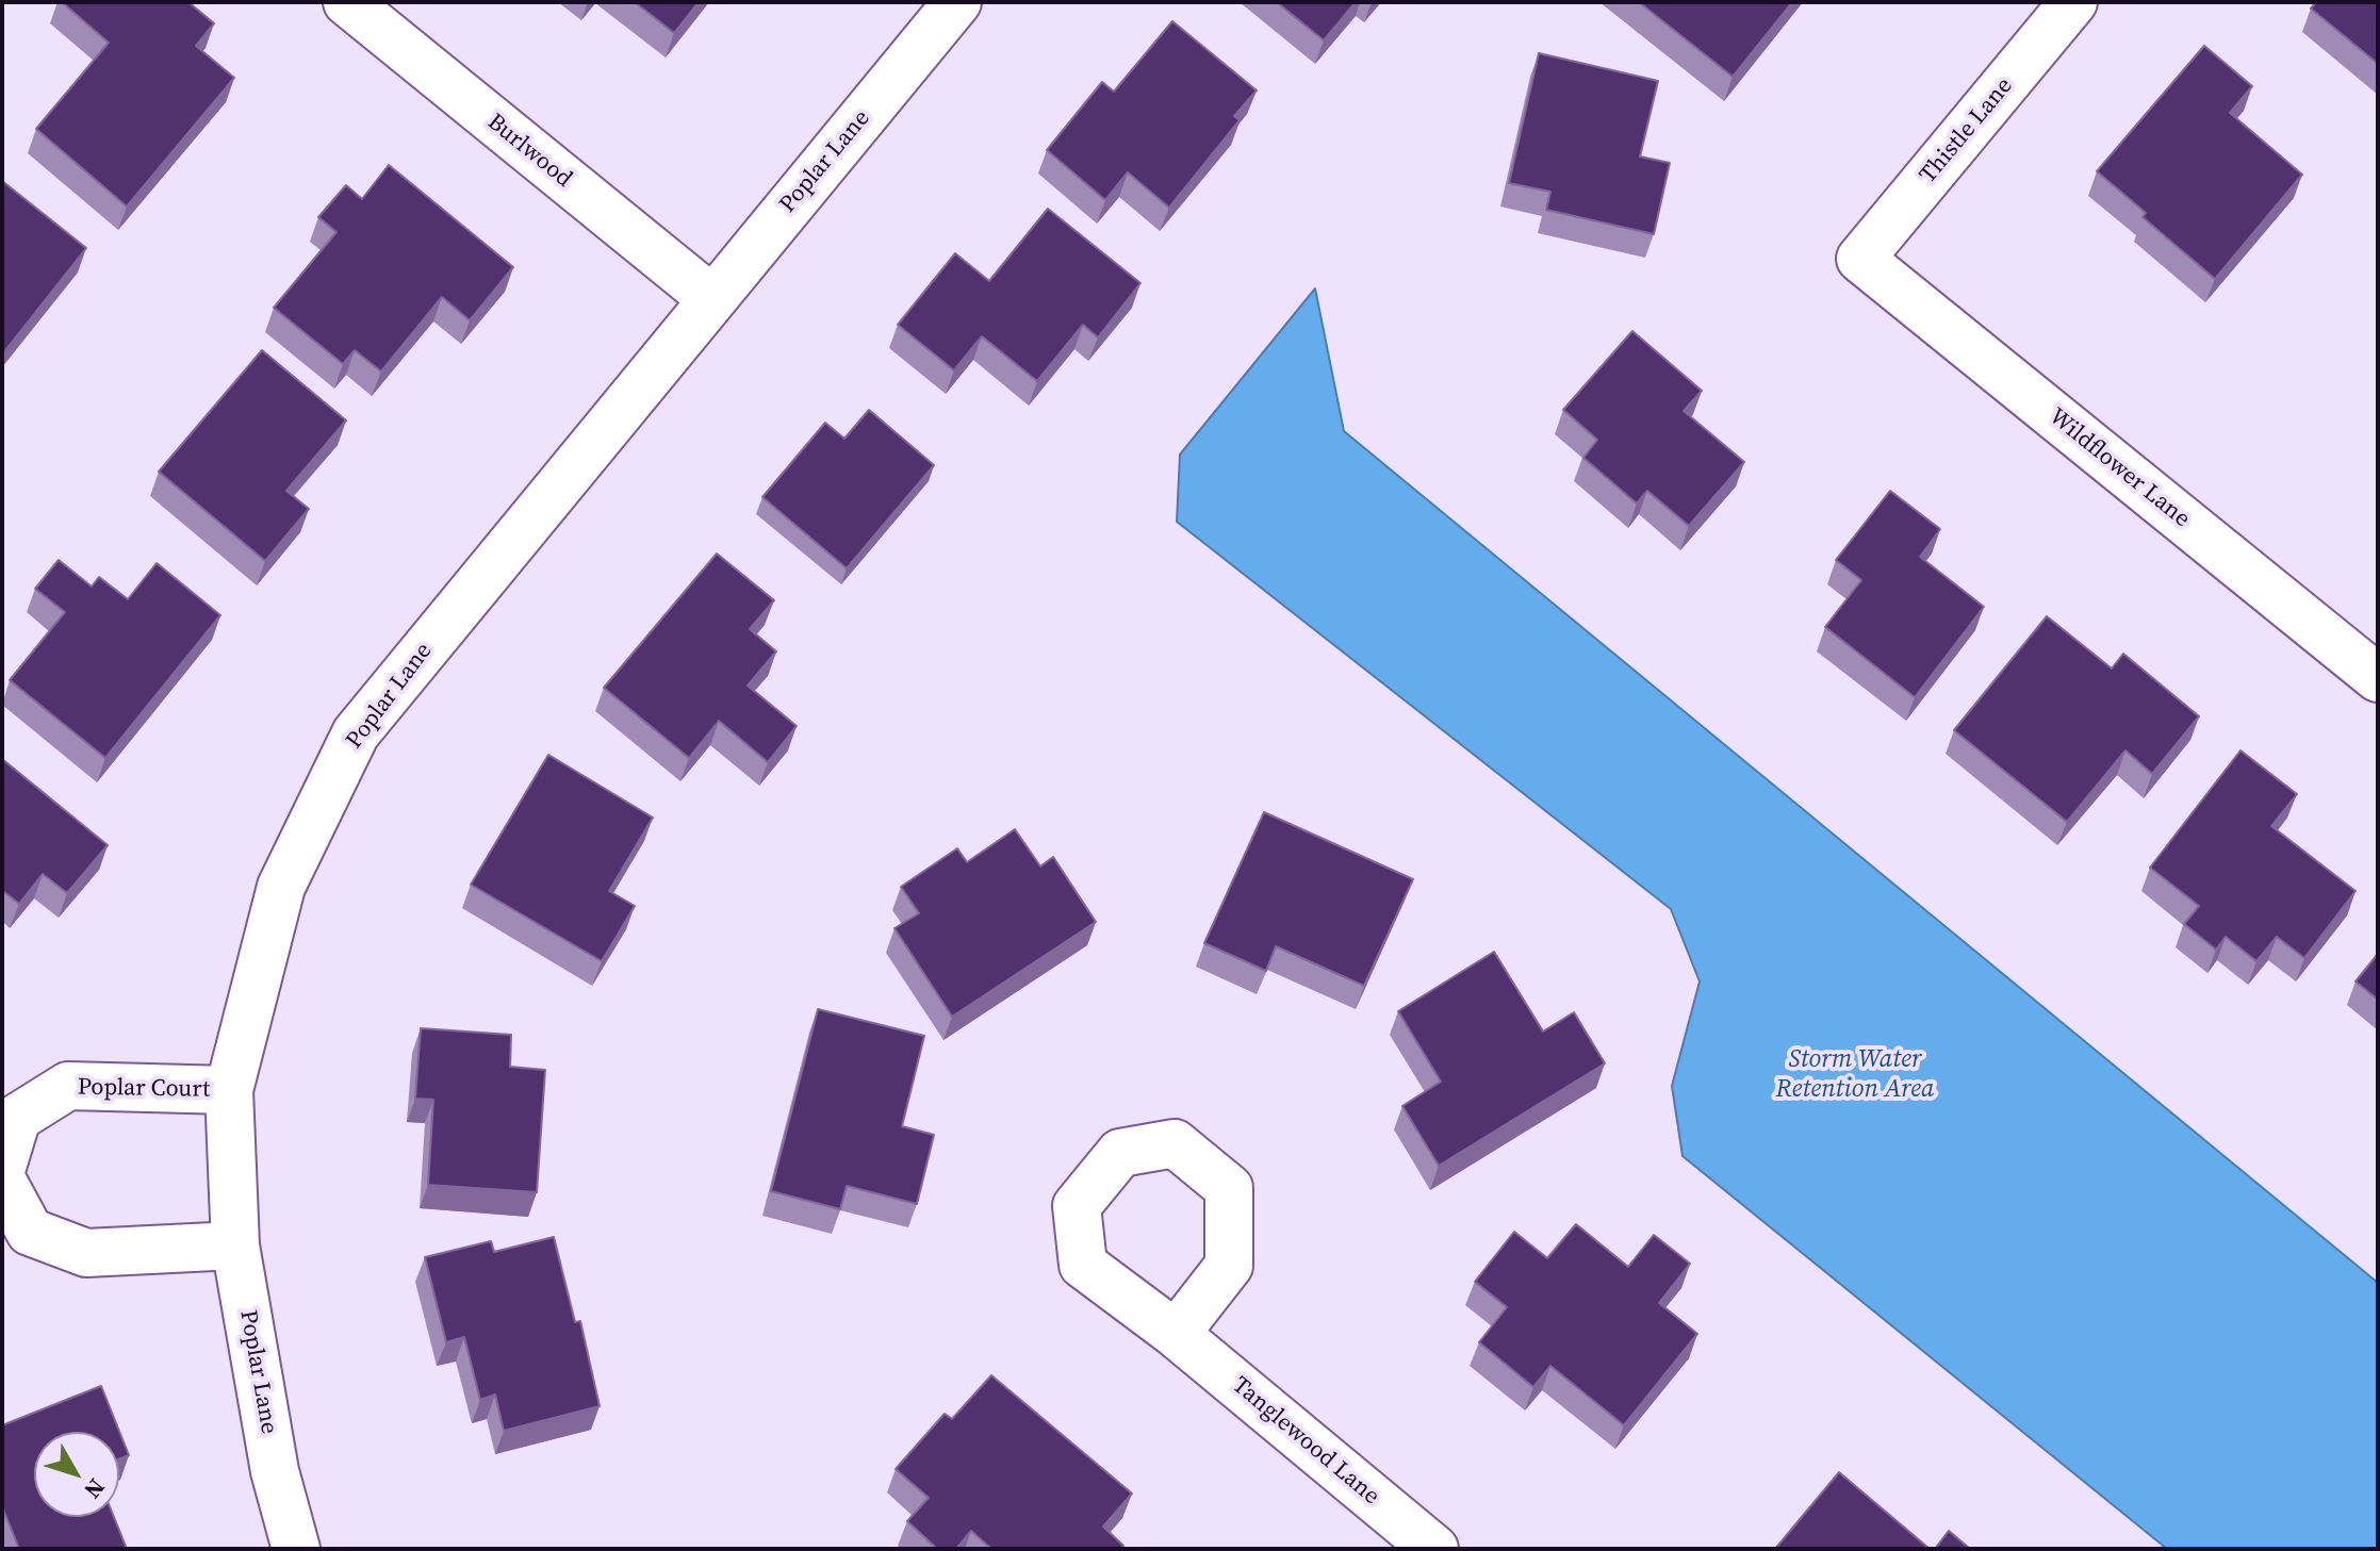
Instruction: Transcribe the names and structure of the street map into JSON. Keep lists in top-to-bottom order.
{
  "streets": {
    "street": [
      "Thistle Lane",
      "Burlwood",
      "Poplar Lane",
      "Wildflower Lane",
      "Poplar Court",
      "Tanglewood Lane"
    ]
  },
  "crossings": [
    ["Thistle Lane", "Wildflower Lane"],
    ["Burlwood", "Poplar Lane"],
    ["Poplar Lane", "Poplar Court"]
  ],
  "water": ["Storm Water Retention Area"],
  "north": "bottom right"
}
